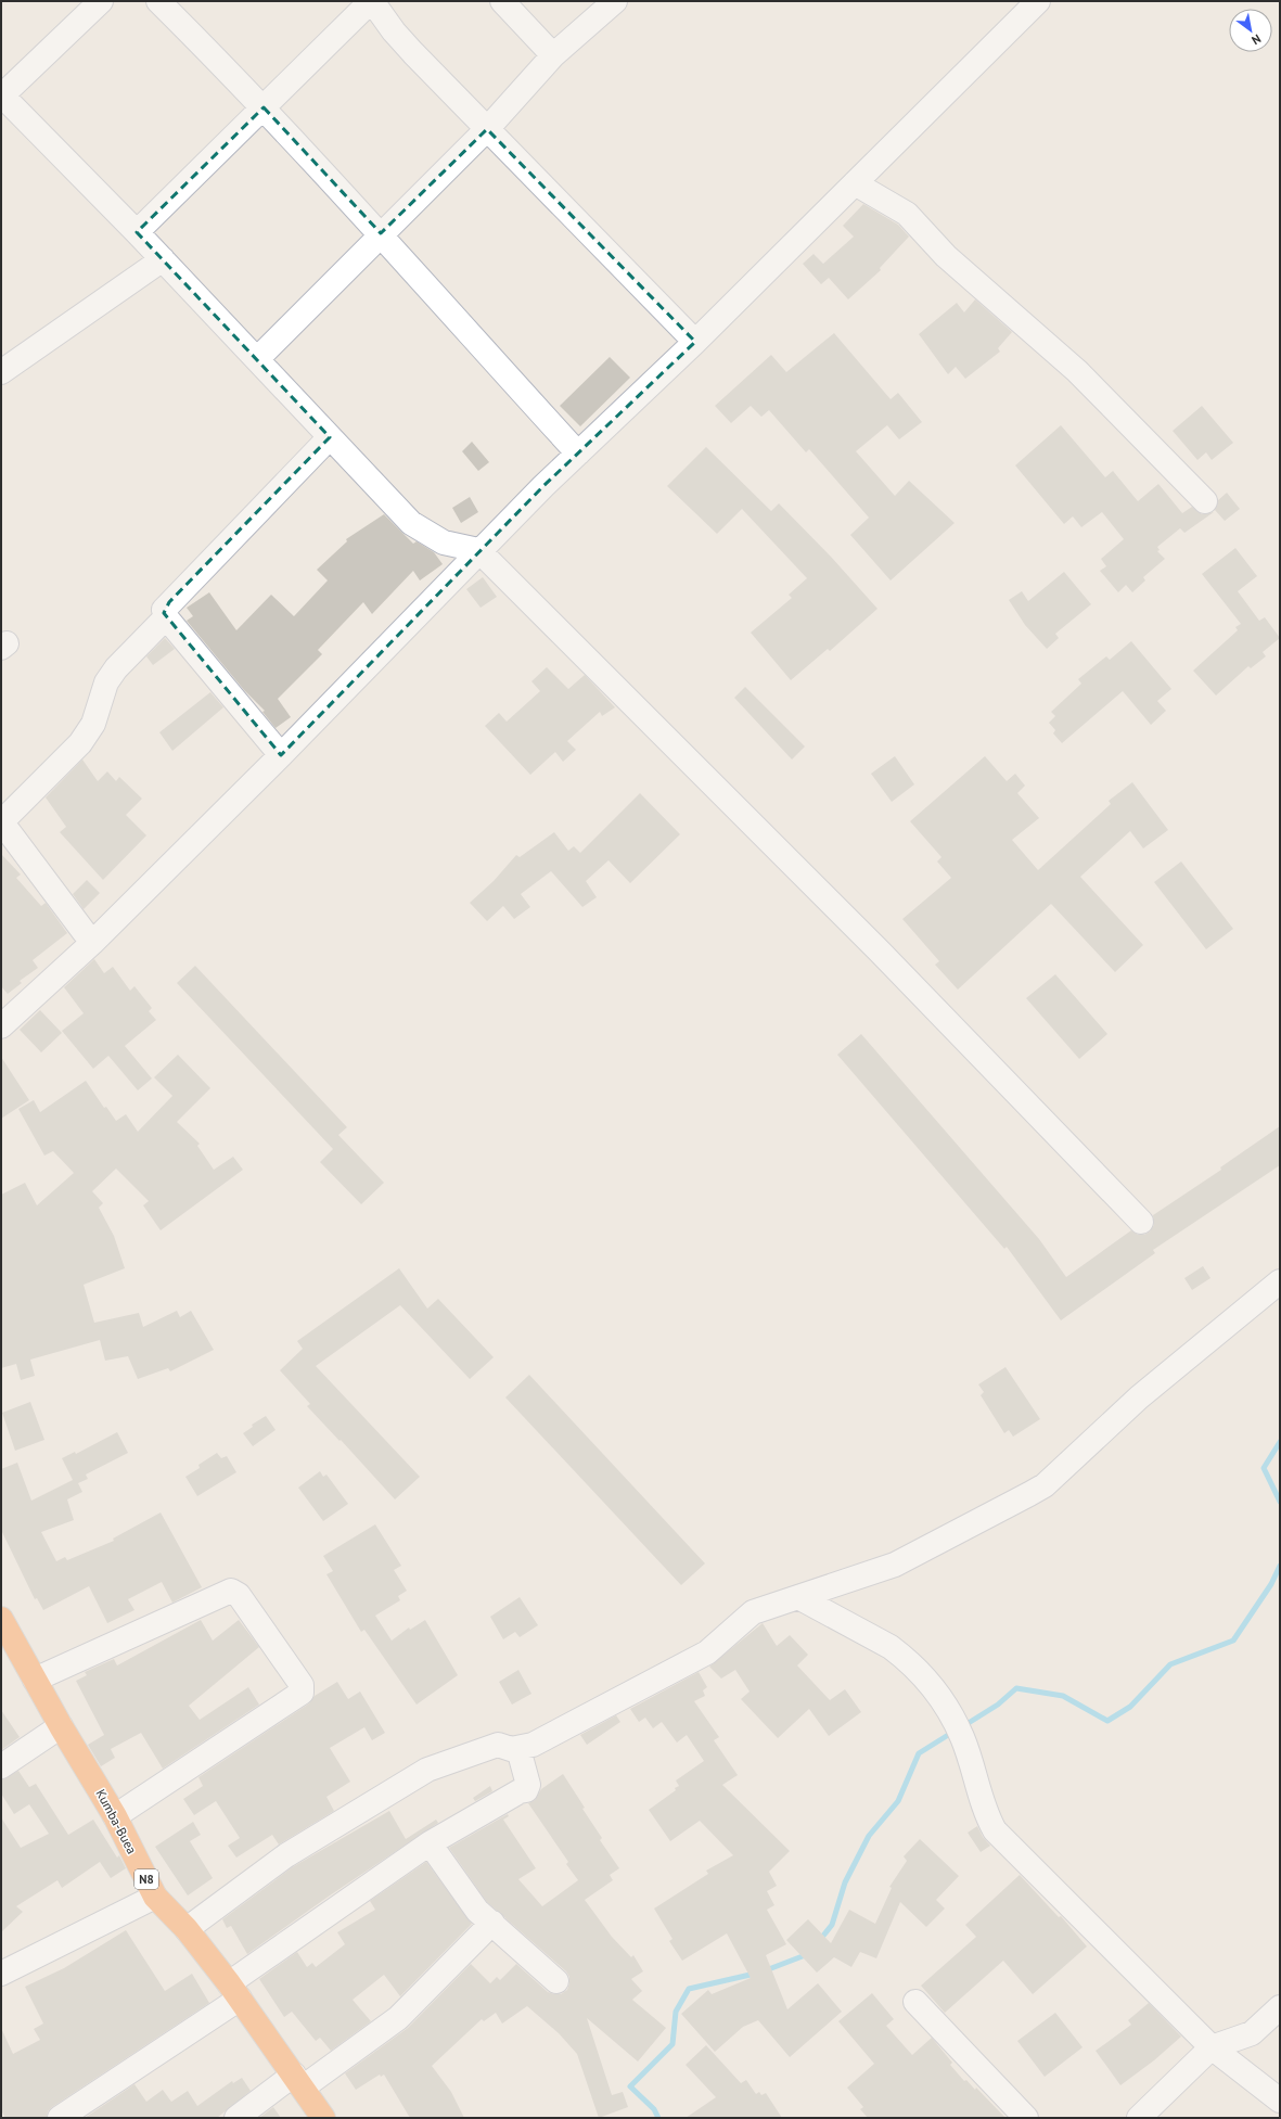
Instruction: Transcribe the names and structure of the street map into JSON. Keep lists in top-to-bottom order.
{
  "streets": {
    "highway": ["Kumba-Buea", "N8"]
  },
  "north": "bottom right"
}
